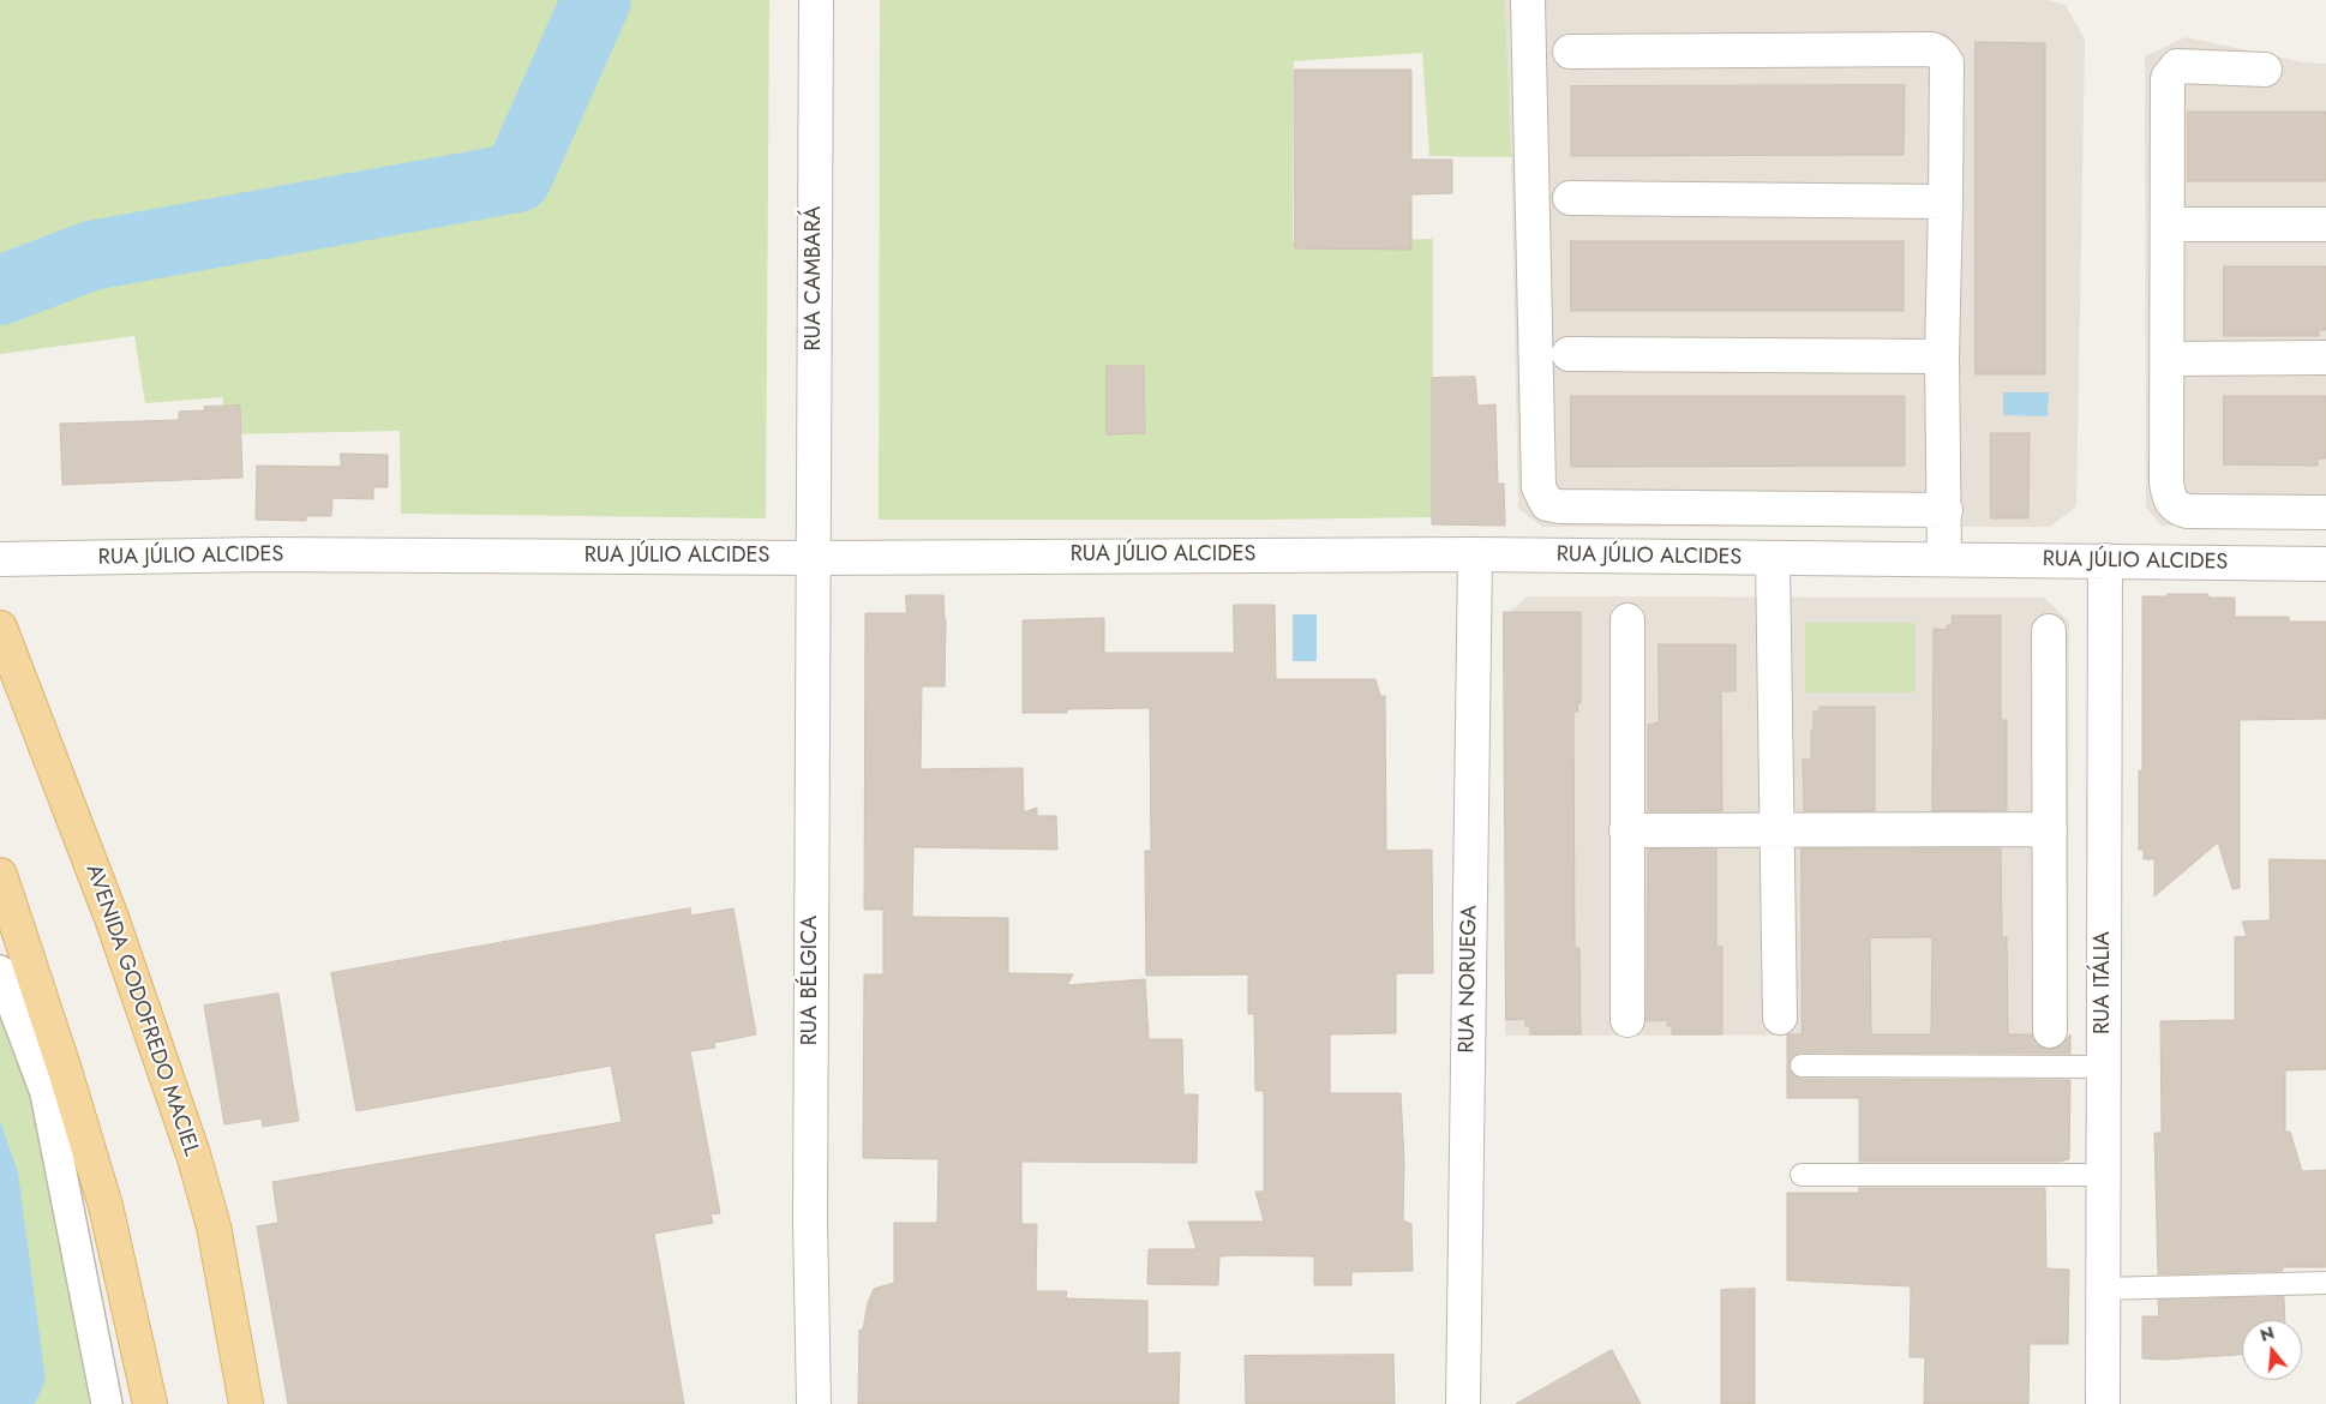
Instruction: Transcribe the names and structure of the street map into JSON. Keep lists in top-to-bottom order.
{
  "streets": {
    "main road": ["AVENIDA GODOFREDO MACIEL"],
    "street": [
      "RUA CAMBARÁ",
      "RUA JÚLIO ALCIDES",
      "RUA NORUEGA",
      "RUA BÉLGICA",
      "RUA ITÁLIA"
    ]
  },
  "crossings": [
    ["RUA CAMBARÁ", "RUA JÚLIO ALCIDES"],
    ["RUA CAMBARÁ", "RUA BÉLGICA"],
    ["RUA JÚLIO ALCIDES", "RUA NORUEGA"],
    ["RUA JÚLIO ALCIDES", "RUA BÉLGICA"],
    ["RUA JÚLIO ALCIDES", "RUA ITÁLIA"]
  ],
  "north": "top"
}
